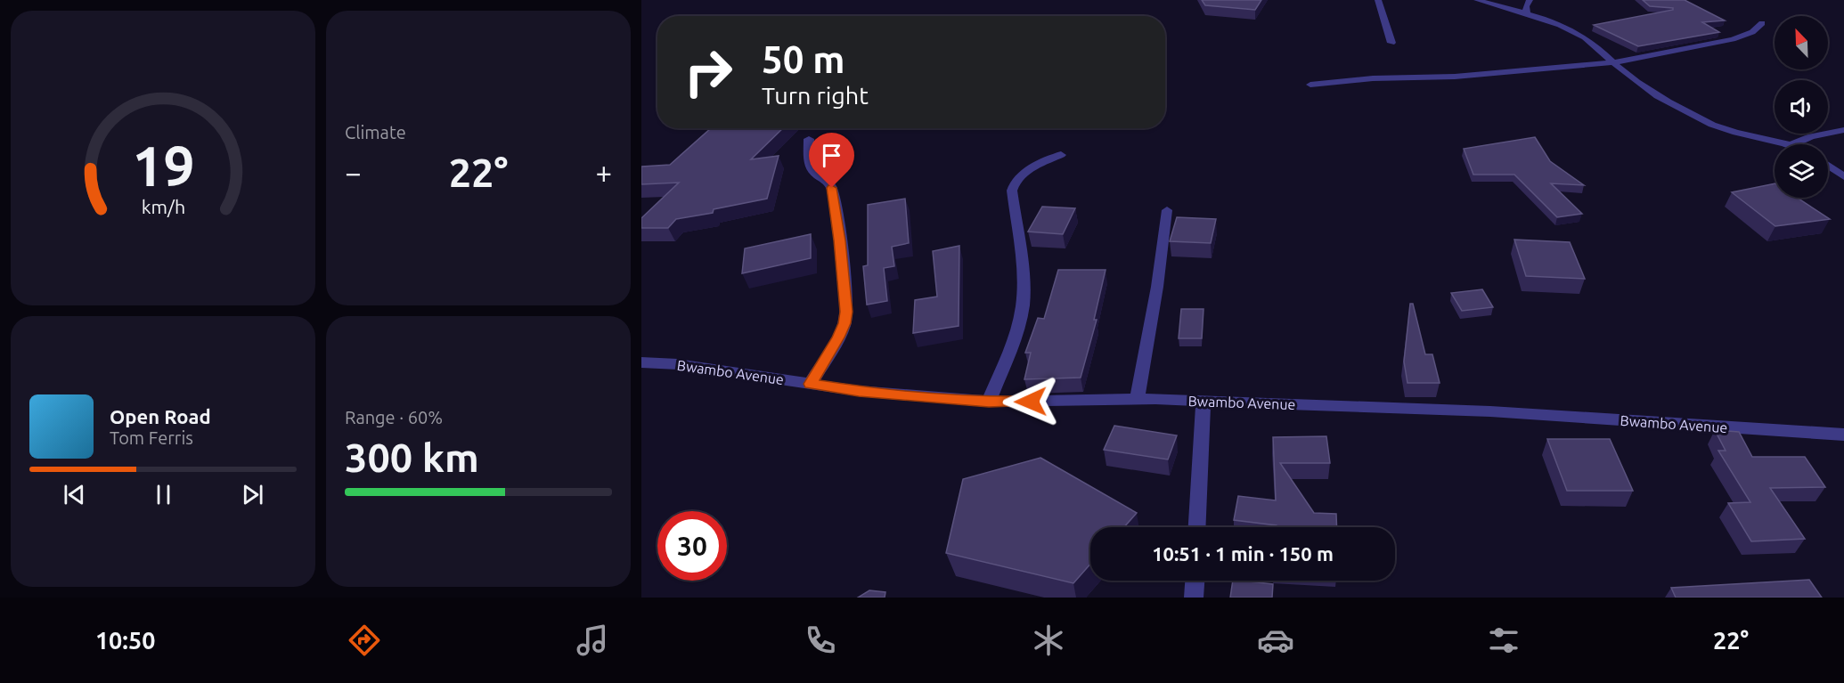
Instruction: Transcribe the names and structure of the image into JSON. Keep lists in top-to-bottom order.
{
  "streets": {
    "street": ["Bwambo Avenue"]
  },
  "north": "top left",
  "page": {
    "tile": [
      "Climate",
      ["Range · 60%", "300 km"]
    ],
    "turn": ["50 m", "Turn right"],
    "heat": ["−", "22°", "+"],
    "song": ["Open Road", "Tom Ferris"],
    "limit": "30",
    "trip": "10:51 · 1 min · 150 m",
    "tabs": ["10:50", "22°"],
    "gauge": ["19", "km/h"]
  }
}
